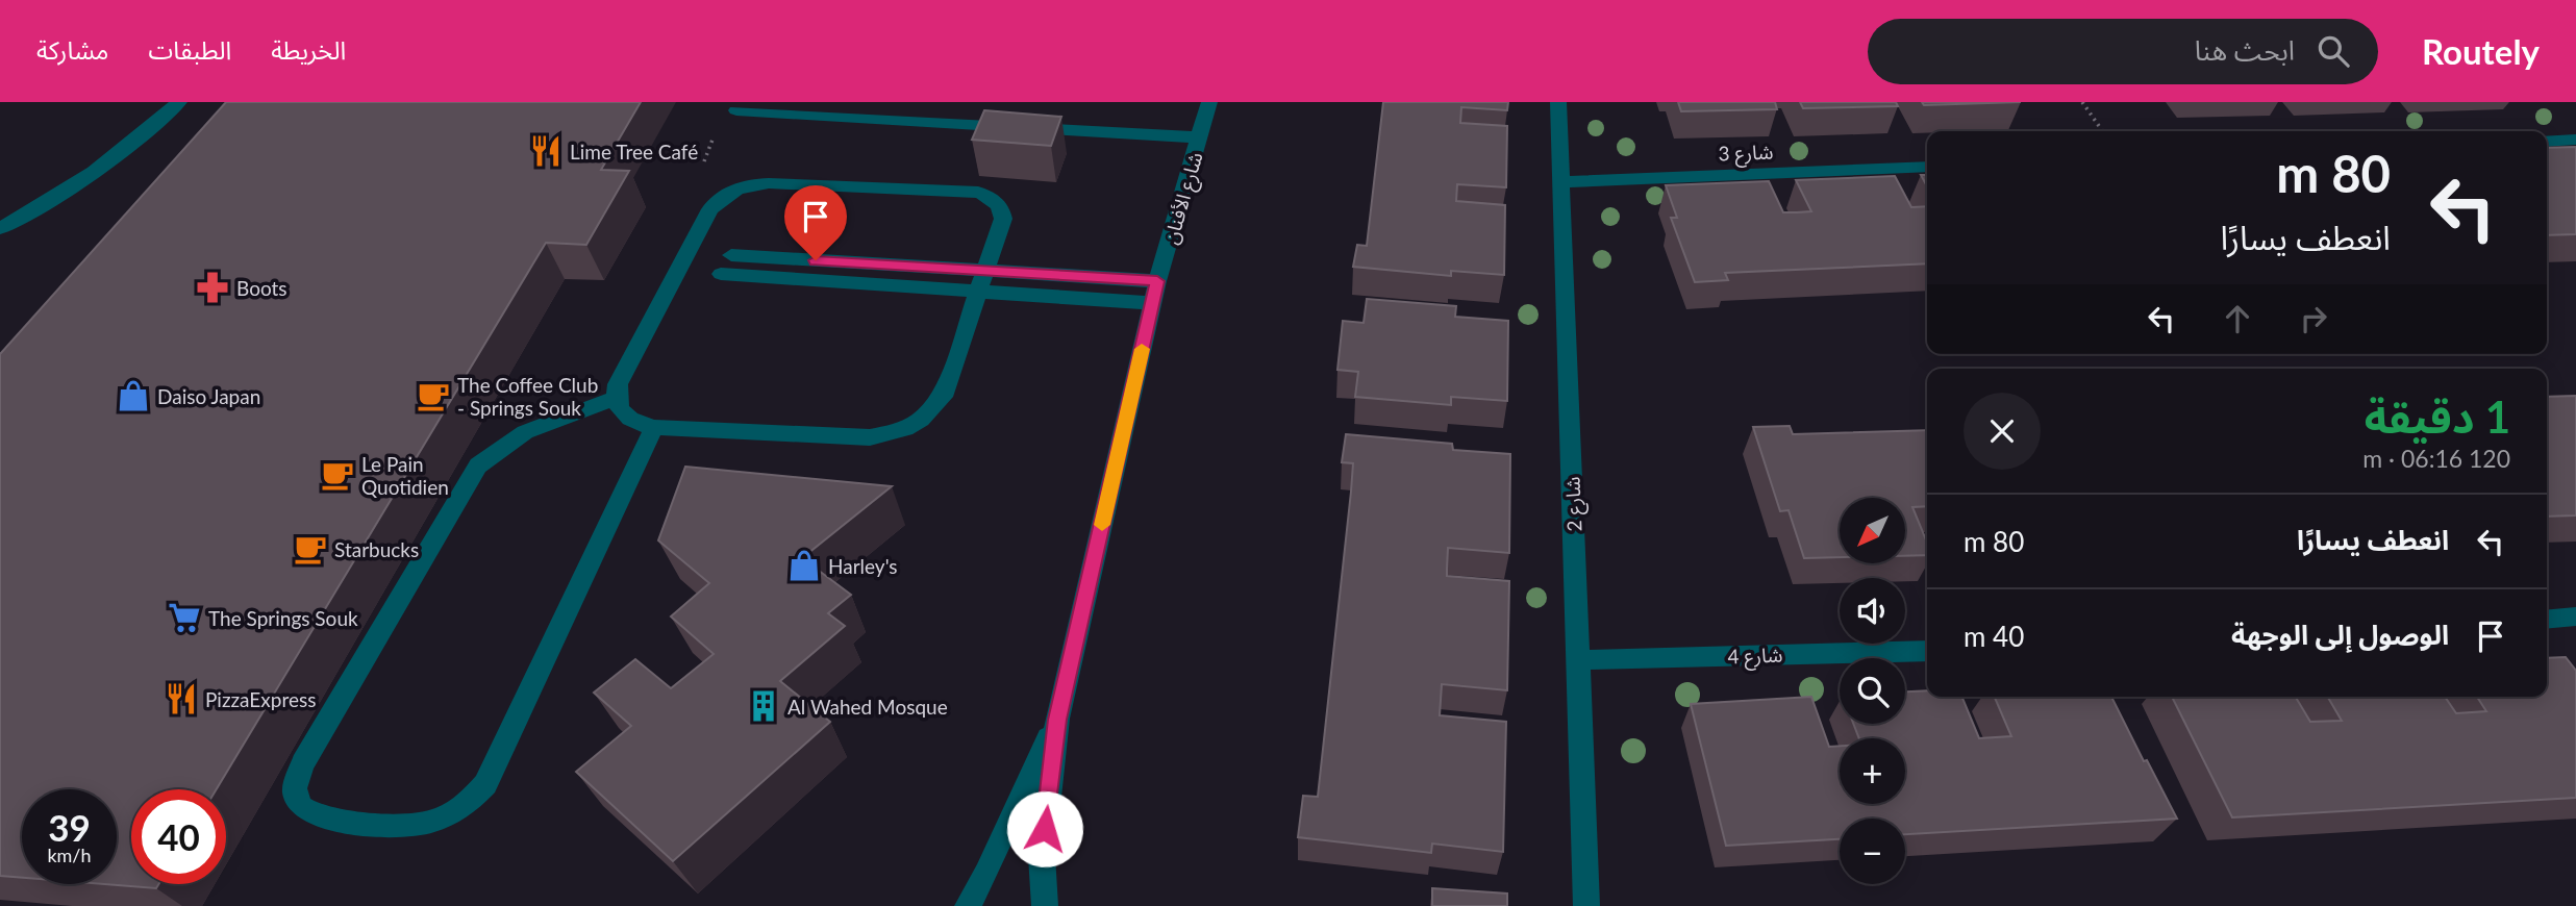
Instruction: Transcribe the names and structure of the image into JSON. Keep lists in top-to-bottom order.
{
  "streets": {
    "street": [
      "شارع 3",
      "شارع الأفنان",
      "شارع 2",
      "شارع 4"
    ]
  },
  "crossings": [
    ["شارع 3", "شارع 2"],
    ["شارع 2", "شارع 4"]
  ],
  "places": {
    "restaurant": ["Lime Tree Café", "PizzaExpress"],
    "pharmacy": ["Boots"],
    "shop": ["Daiso Japan", "Harley's"],
    "cafe": ["The Coffee Club - Springs Souk", "Le Pain Quotidien", "Starbucks"],
    "supermarket": ["The Springs Souk"],
    "building": ["Al Wahed Mosque"]
  },
  "north": "bottom left",
  "page": {
    "header": "Routely",
    "search": "ابحث هنا",
    "nav": ["الخريطة", "الطبقات", "مشاركة"],
    "turn": ["80 m", "انعطف يسارًا"],
    "heading": ["1 دقيقة", "120 m · 06:16"],
    "list": [
      {
        "name": "انعطف يسارًا",
        "value": "80 m"
      },
      {
        "name": "الوصول إلى الوجهة",
        "value": "40 m"
      }
    ],
    "map_buttons": ["+", "−"],
    "speed": "39 km/h",
    "limit": "40"
  }
}
